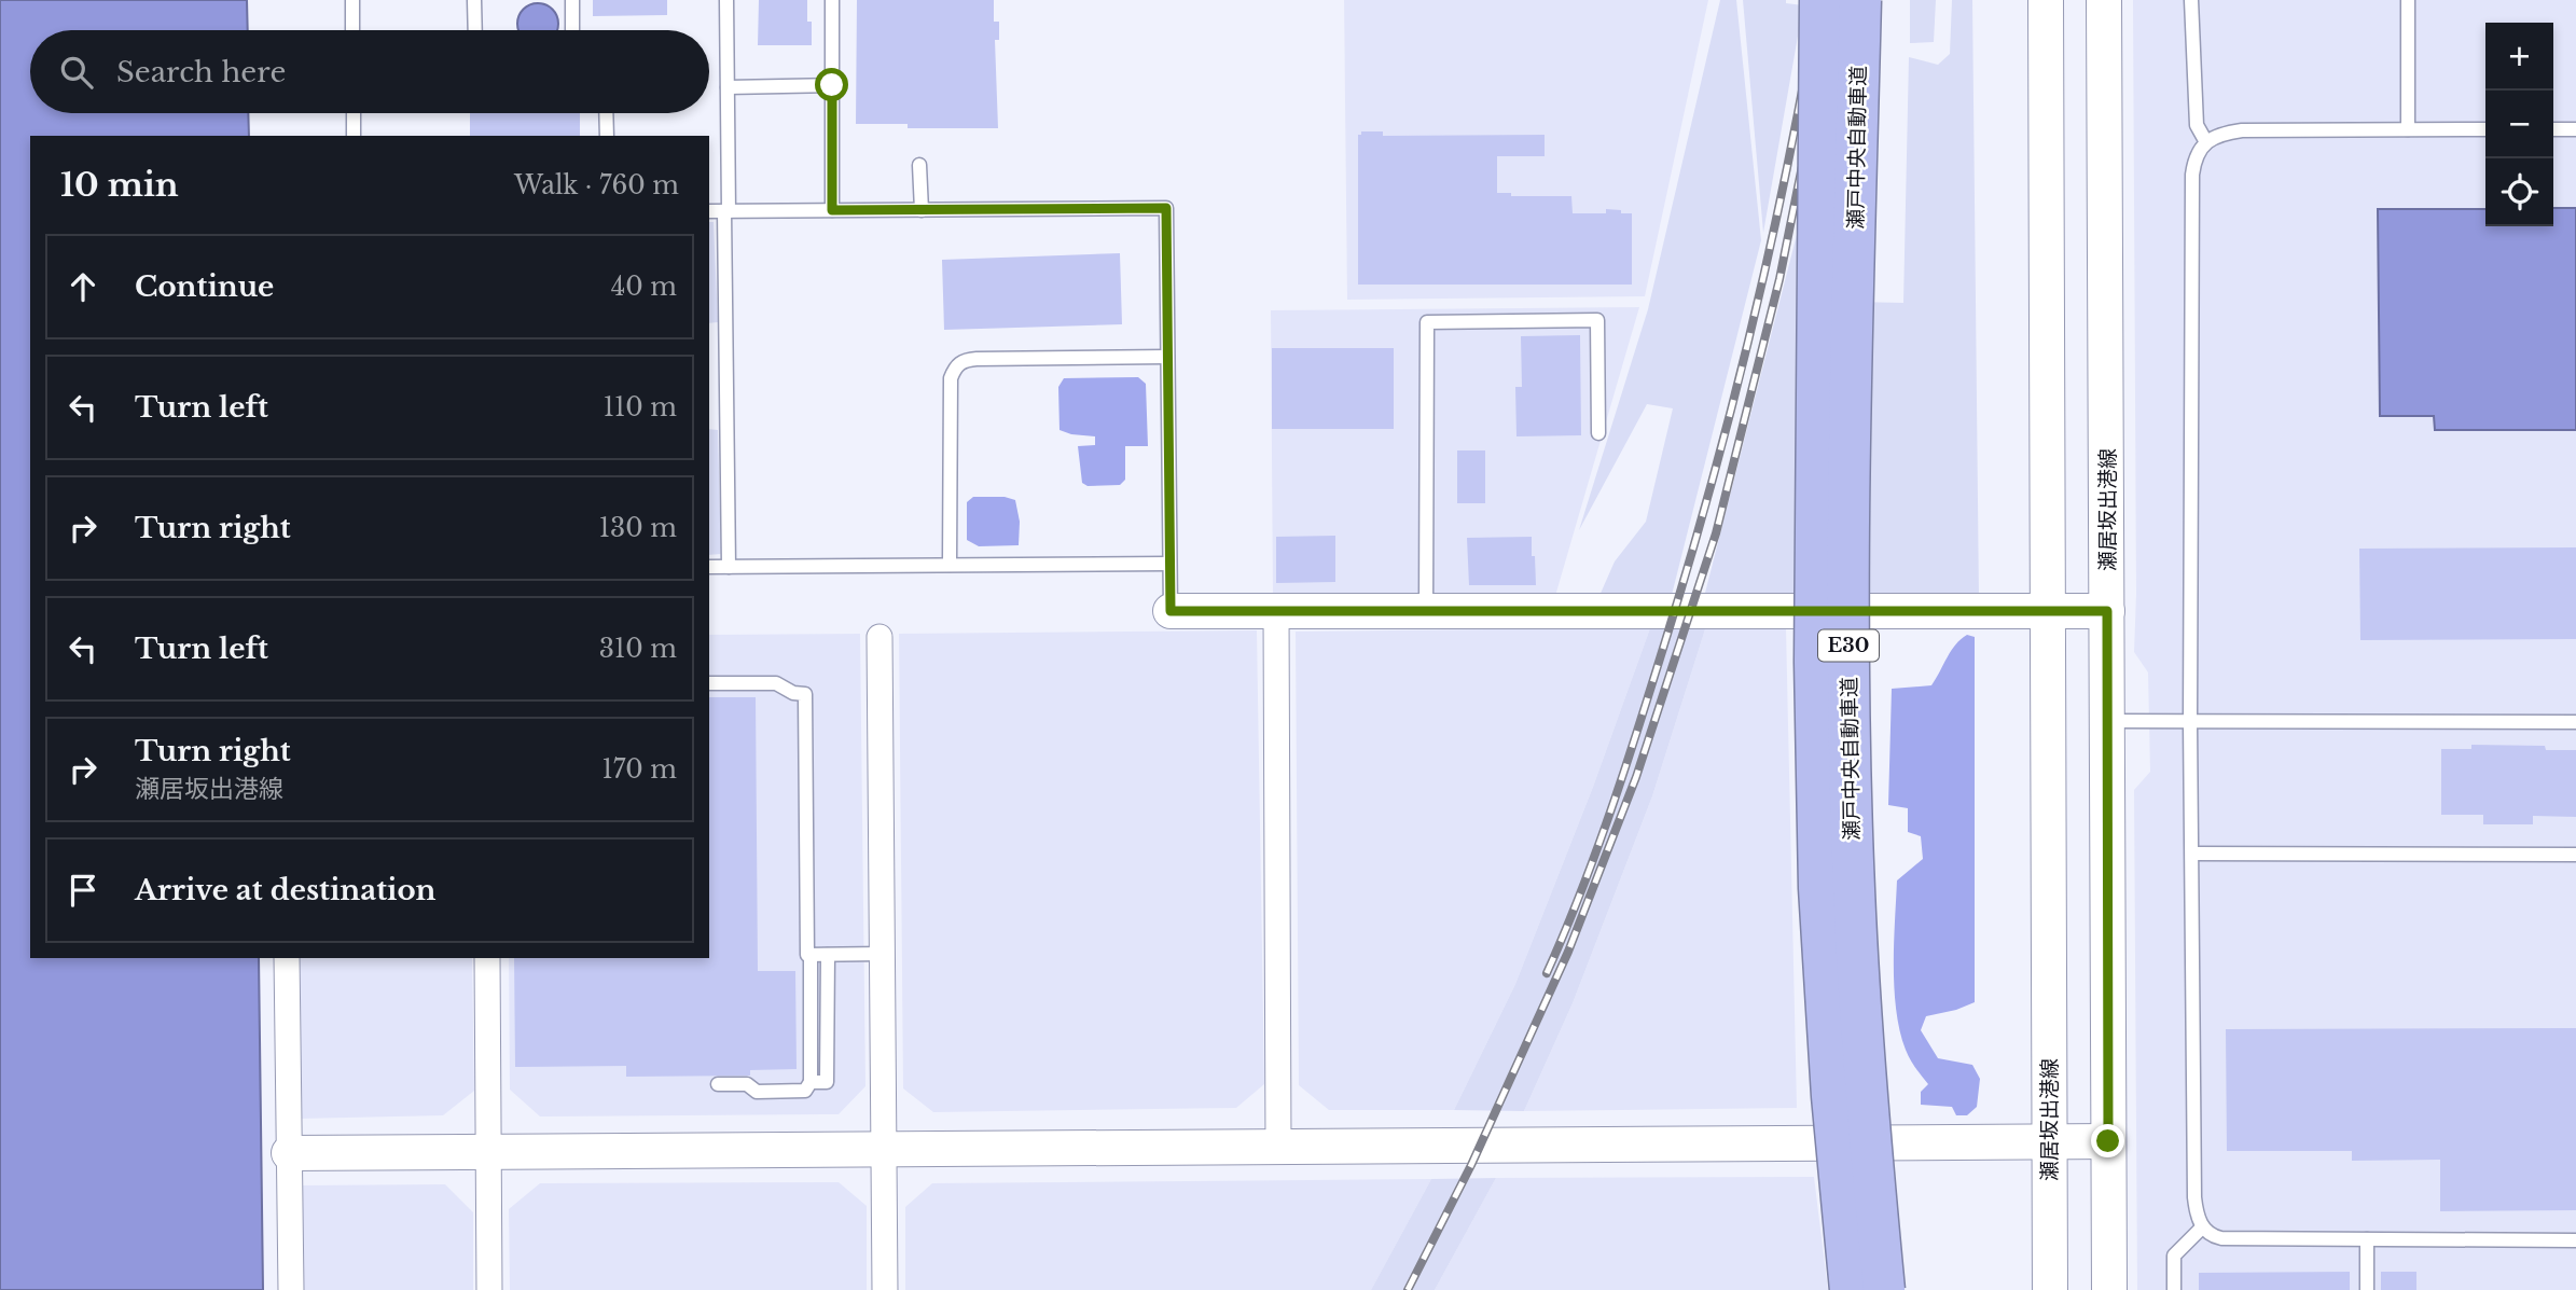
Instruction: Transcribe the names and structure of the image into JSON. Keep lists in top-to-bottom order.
{
  "streets": {
    "highway": ["瀬戸中央自動車道", "E30"],
    "street": ["瀬居坂出港線"]
  },
  "page": {
    "map_buttons": ["+", "−"],
    "search": "Search here",
    "heading": ["10 min", "Walk · 760 m"],
    "list": [
      ["Continue", "40 m"],
      ["Turn left", "110 m"],
      ["Turn right", "130 m"],
      ["Turn left", "310 m"],
      ["Turn right", "瀬居坂出港線", "170 m"],
      "Arrive at destination"
    ]
  }
}
